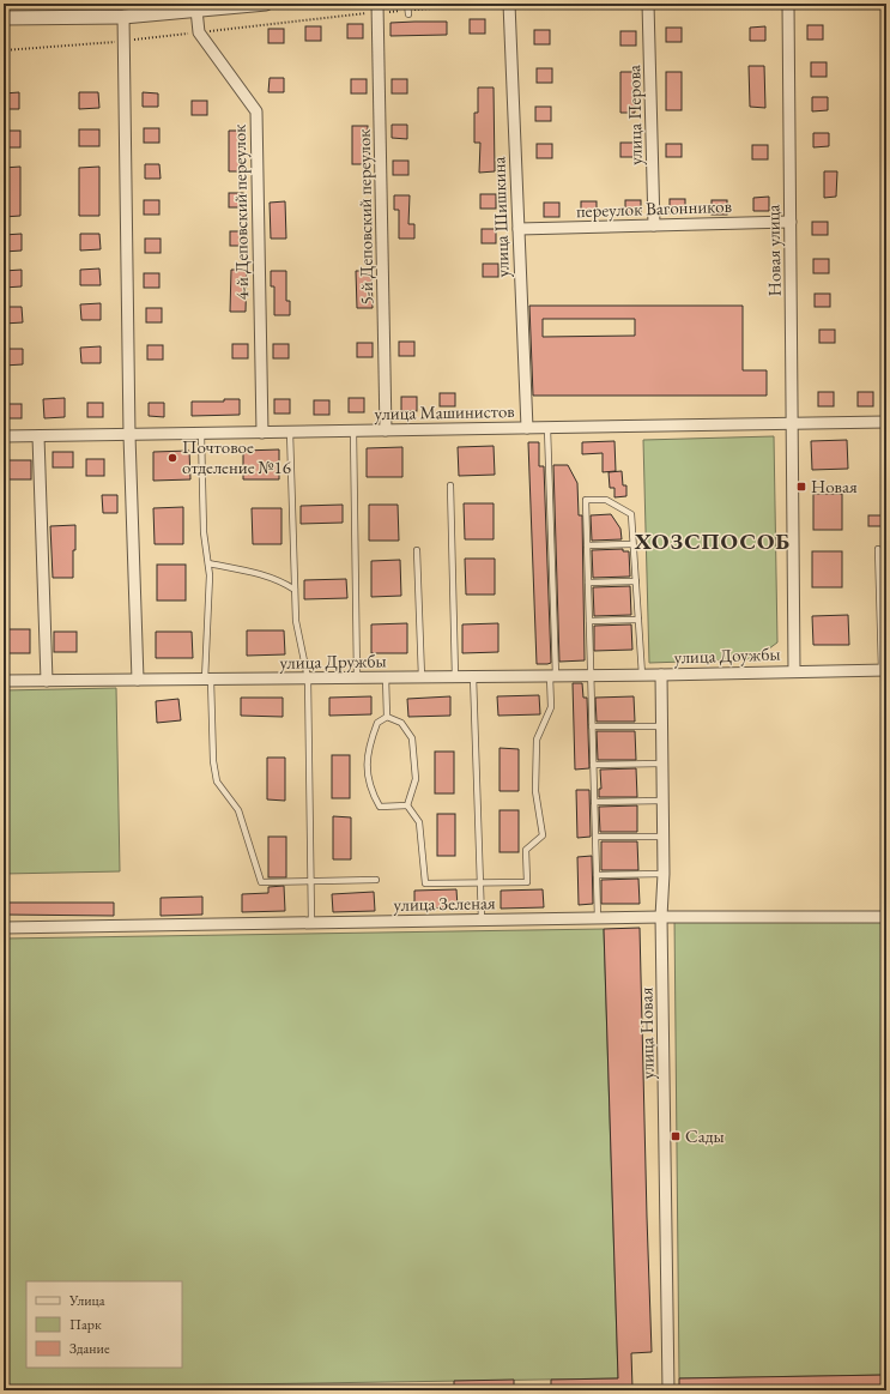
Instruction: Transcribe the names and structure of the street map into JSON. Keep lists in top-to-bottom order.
{
  "streets": {
    "street": [
      "улица Перова",
      "переулок Вагонников",
      "4-й Деповский переулок",
      "5-й Деповский переулок",
      "улица Шишкина",
      "Новая улица",
      "улица Машинистов",
      "улица Доужбы",
      "улица Дружбы",
      "улица Зеленая",
      "улица Новая"
    ]
  },
  "crossings": [
    ["улица Перова", "переулок Вагонников"],
    ["переулок Вагонников", "улица Шишкина"],
    ["переулок Вагонников", "Новая улица"],
    ["4-й Деповский переулок", "улица Машинистов"],
    ["5-й Деповский переулок", "улица Машинистов"],
    ["улица Шишкина", "улица Машинистов"],
    ["Новая улица", "улица Машинистов"],
    ["Новая улица", "улица Доужбы"],
    ["улица Доужбы", "улица Дружбы"],
    ["улица Доужбы", "улица Новая"],
    ["улица Дружбы", "улица Новая"],
    ["улица Зеленая", "улица Новая"]
  ],
  "districts": ["ХОЗСПОСОБ"],
  "places": {
    "other": ["Почтовое отделение №16"],
    "transit": ["Новая", "Сады"]
  },
  "legend": ["Улица", "Парк", "Здание"]
}
